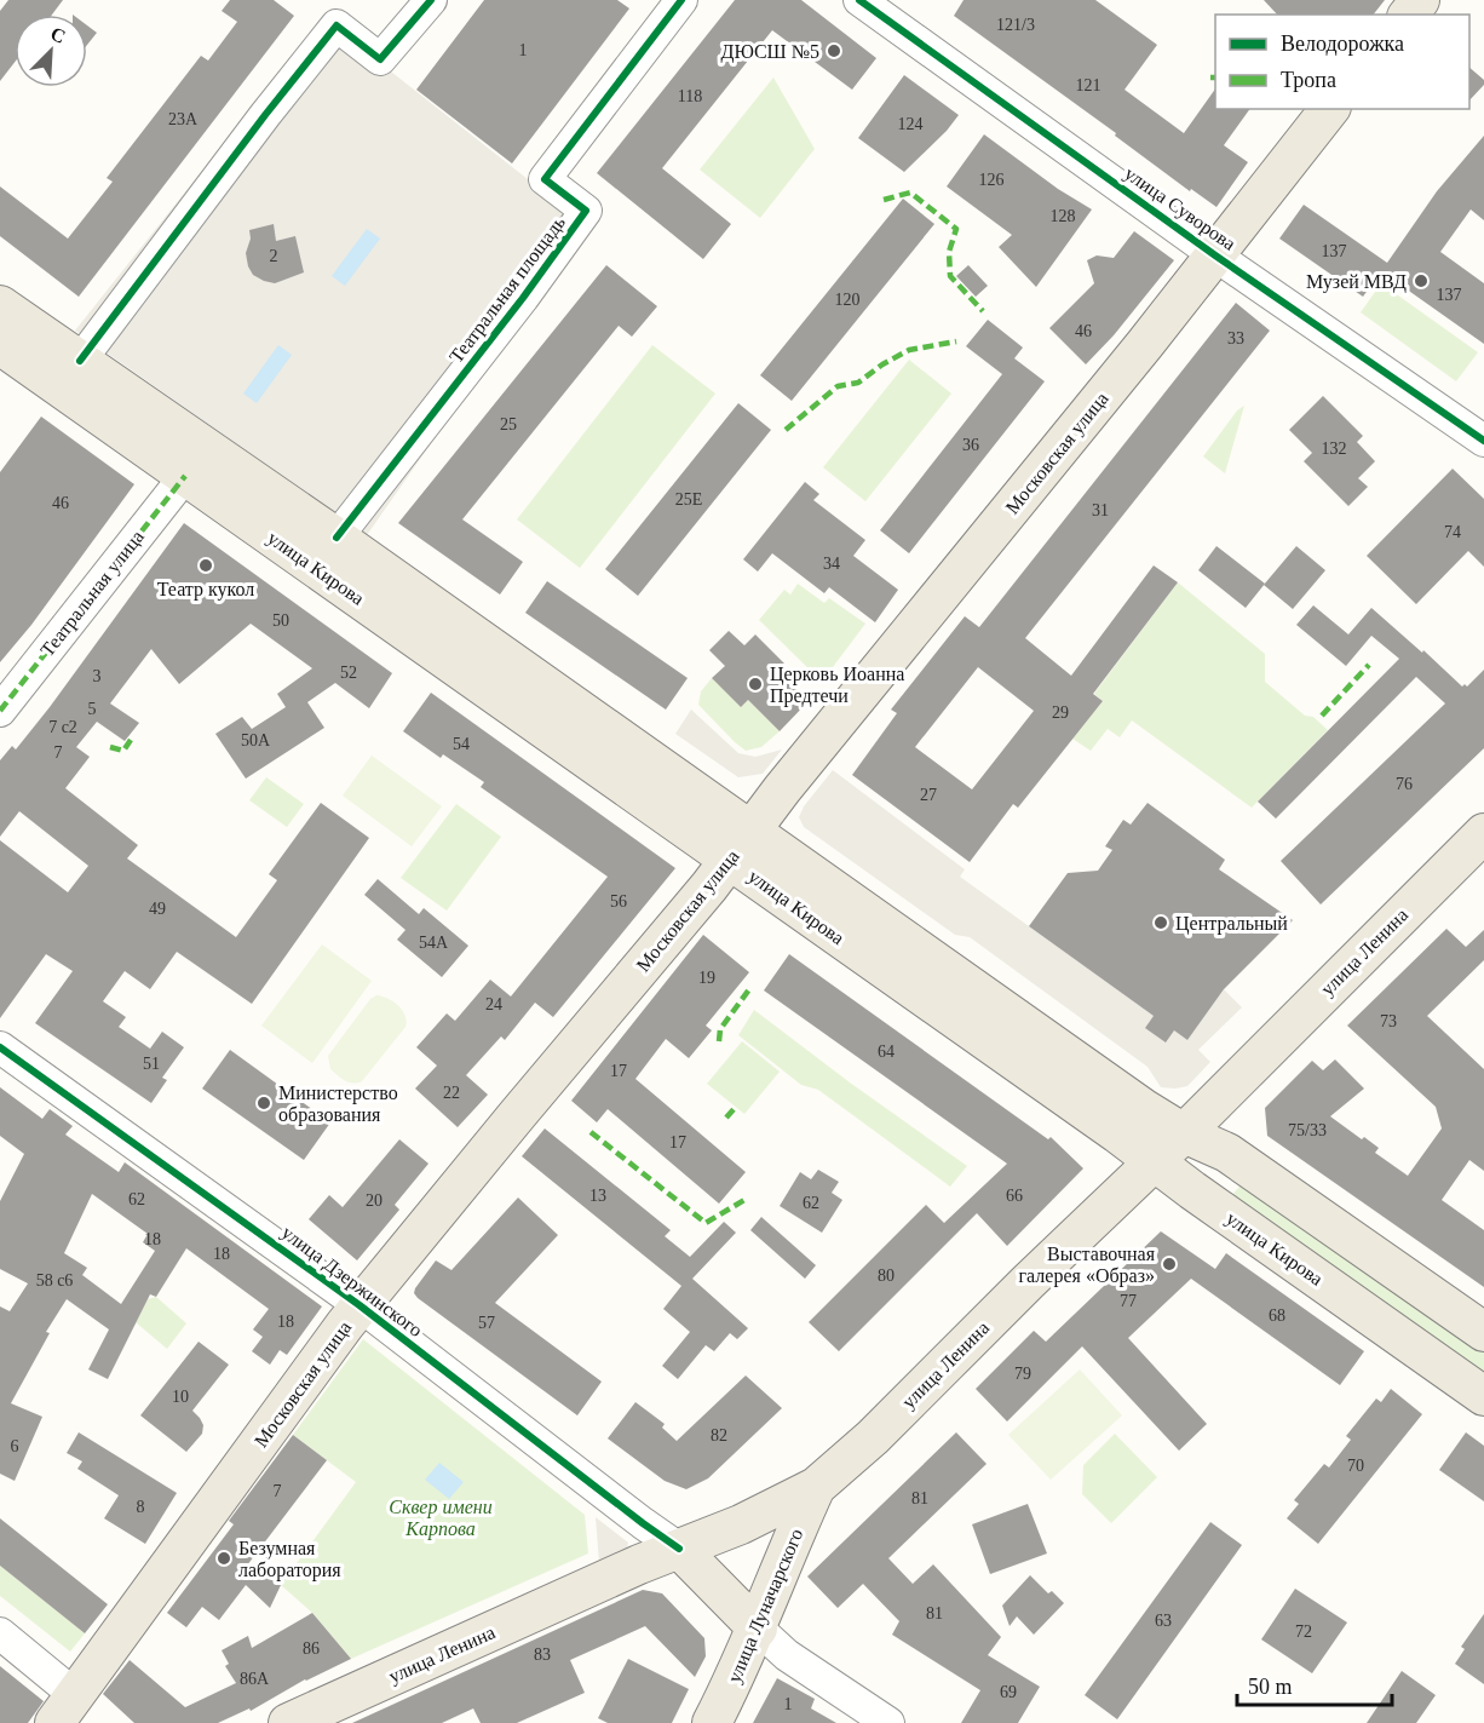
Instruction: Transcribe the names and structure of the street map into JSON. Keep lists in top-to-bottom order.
{
  "streets": {
    "main road": [
      "Московская улица",
      "улица Кирова",
      "улица Ленина",
      "улица Дзержинского",
      "улица Луначарского"
    ],
    "street": ["улица Суворова", "Театральная площадь", "Театральная улица"]
  },
  "crossings": [
    ["улица Суворова", "Московская улица"],
    ["Театральная площадь", "улица Кирова"],
    ["Московская улица", "улица Кирова"],
    ["Московская улица", "улица Дзержинского"],
    ["улица Кирова", "Театральная улица"],
    ["улица Кирова", "улица Ленина"],
    ["улица Ленина", "улица Дзержинского"],
    ["улица Ленина", "улица Луначарского"],
    ["улица Дзержинского", "улица Луначарского"]
  ],
  "parks": ["Сквер имени Карпова"],
  "places": [
    "ДЮСШ №5",
    "Музей МВД",
    "Театр кукол",
    "Церковь Иоанна Предтечи",
    "Центральный",
    "Министерство образования",
    "Выставочная галерея «Образ»",
    "Безумная лаборатория"
  ],
  "house_numbers": [
    "121/3",
    "1",
    "121",
    "118",
    "23А",
    "124",
    "126",
    "128",
    "137",
    "2",
    "137",
    "120",
    "46",
    "33",
    "25",
    "36",
    "132",
    "25Е",
    "46",
    "31",
    "74",
    "34",
    "50",
    "52",
    "3",
    "5",
    "29",
    "7 с2",
    "50А",
    "54",
    "7",
    "76",
    "27",
    "56",
    "49",
    "54А",
    "19",
    "24",
    "73",
    "64",
    "51",
    "17",
    "22",
    "75/33",
    "17",
    "13",
    "66",
    "62",
    "20",
    "62",
    "18",
    "18",
    "80",
    "58 с6",
    "77",
    "68",
    "18",
    "57",
    "79",
    "10",
    "82",
    "6",
    "70",
    "7",
    "81",
    "8",
    "81",
    "63",
    "72",
    "86",
    "83",
    "86А",
    "69",
    "1"
  ],
  "legend": ["Велодорожка", "Тропа"],
  "scale_bar": "50 m",
  "north": "top right"
}
